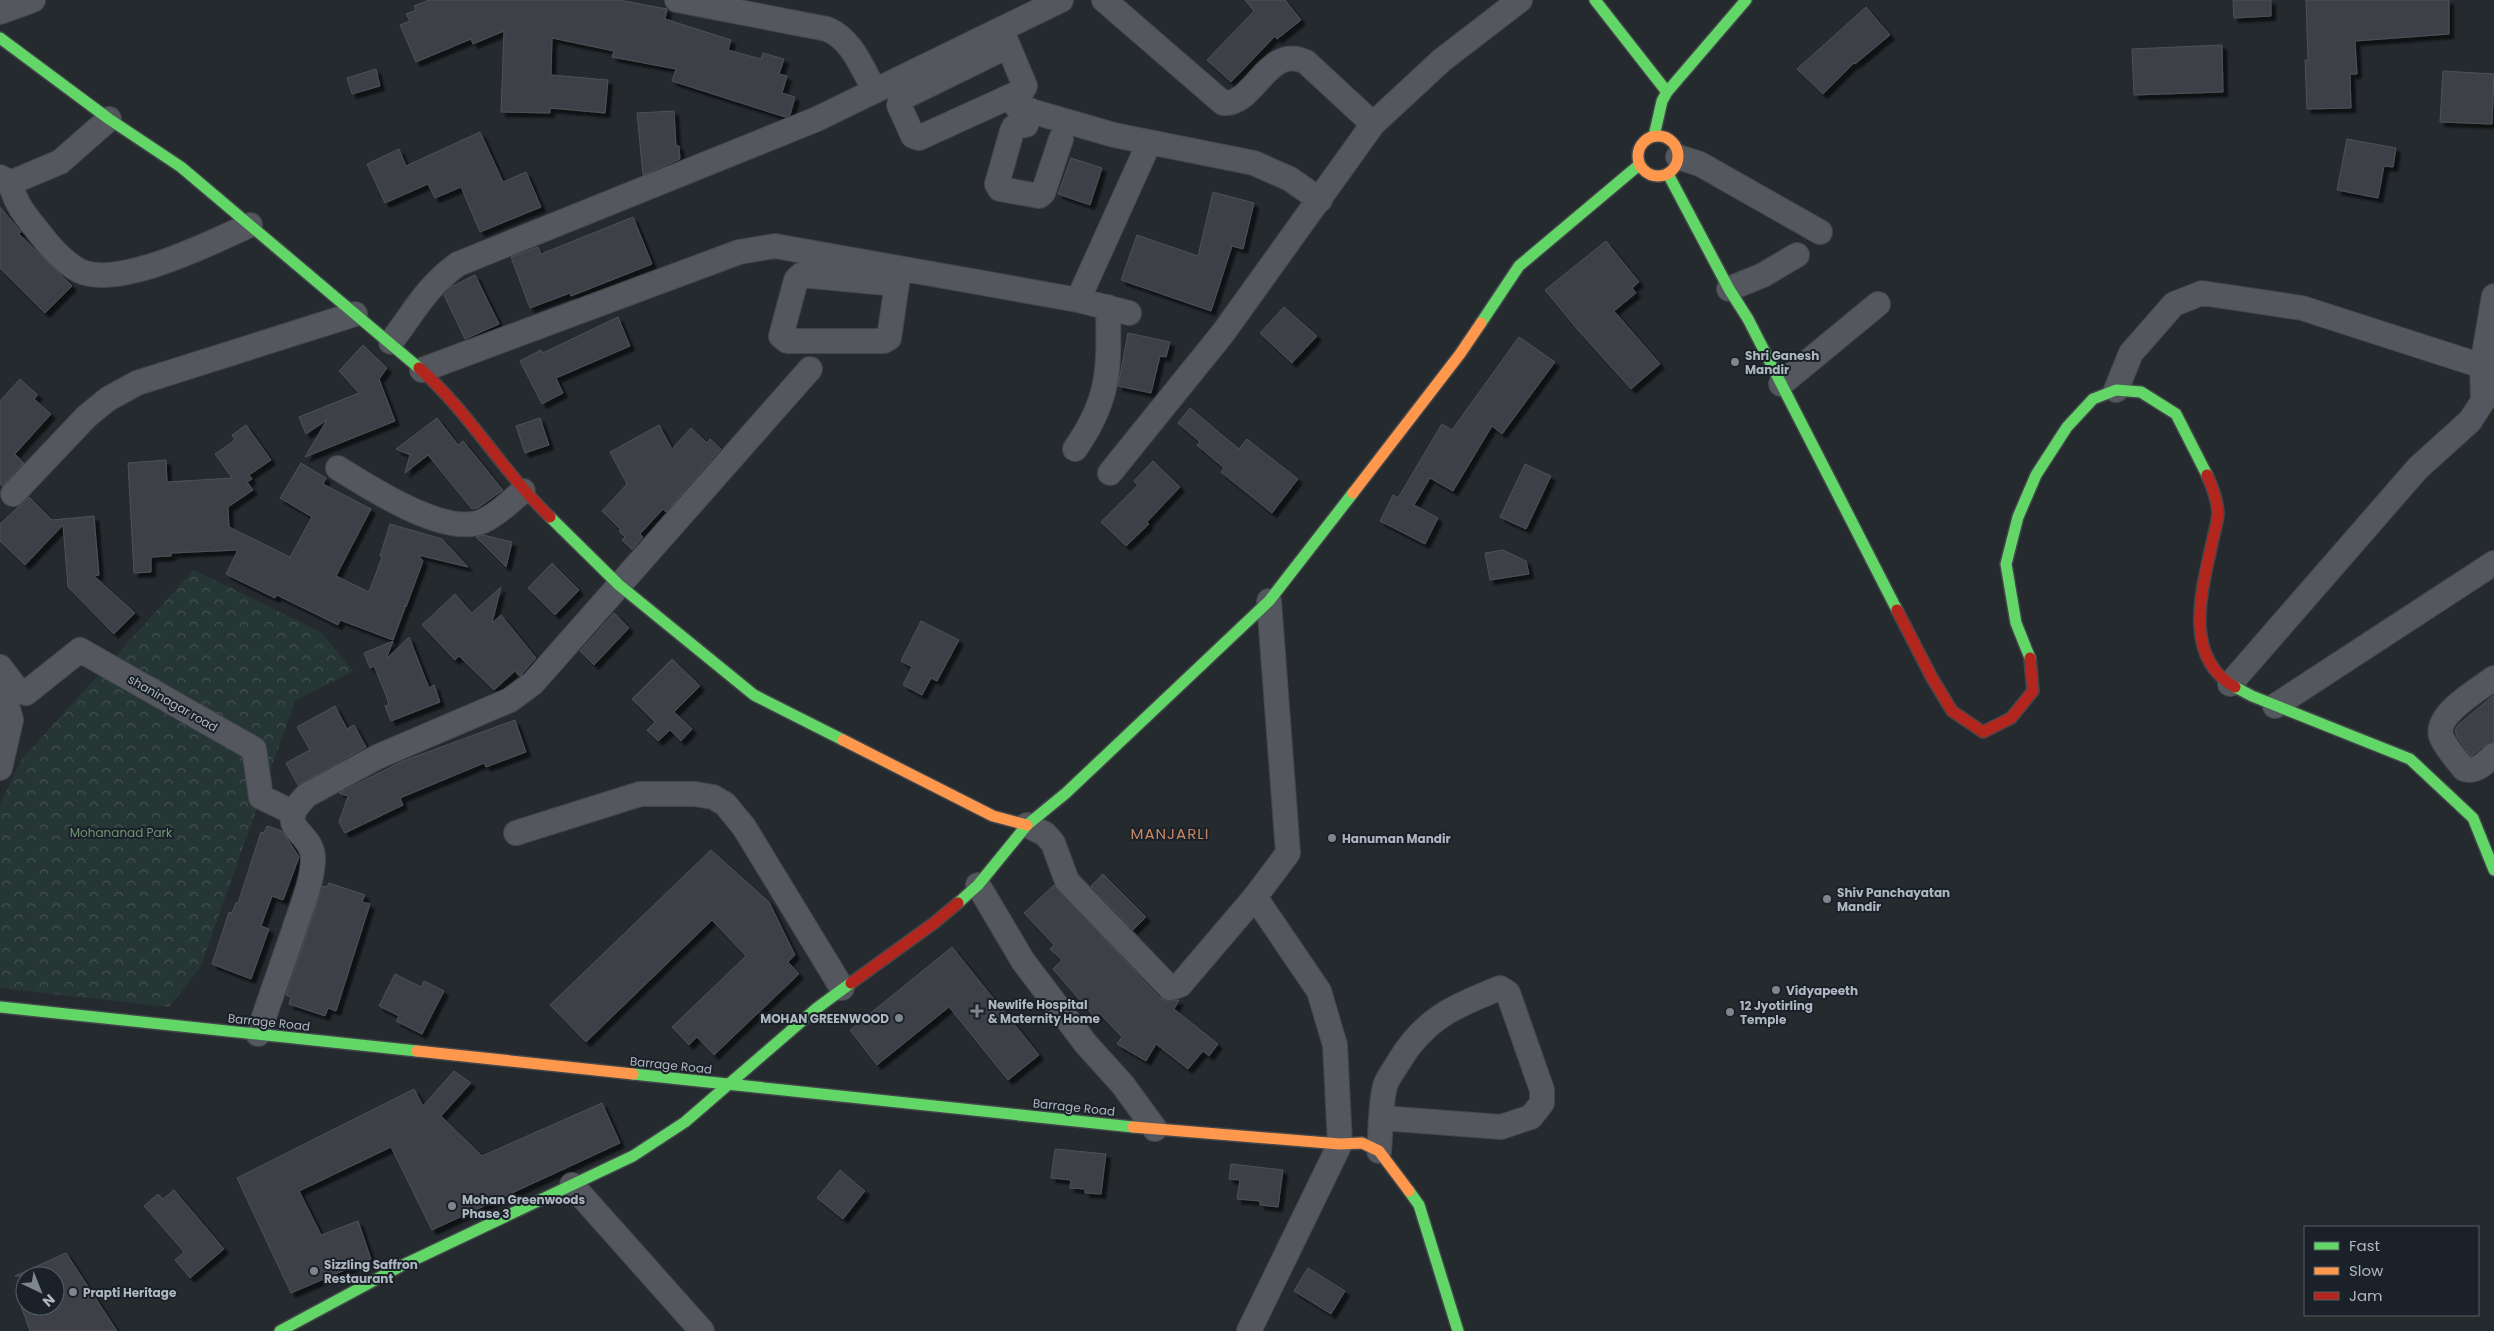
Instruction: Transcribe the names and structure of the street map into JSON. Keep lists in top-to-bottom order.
{
  "streets": {
    "street": ["shaninagar road", "Barrage Road"]
  },
  "districts": ["MANJARLI"],
  "parks": ["Mohananad Park"],
  "places": {
    "other": [
      "Shri Ganesh Mandir",
      "Hanuman Mandir",
      "Shiv Panchayatan Mandir",
      "Vidyapeeth",
      "12 Jyotirling Temple",
      "MOHAN GREENWOOD",
      "Mohan Greenwoods Phase 3",
      "Sizzling Saffron Restaurant",
      "Prapti Heritage"
    ],
    "health": ["Newlife Hospital & Maternity Home"]
  },
  "legend": ["Fast", "Slow", "Jam"],
  "north": "bottom right"
}
